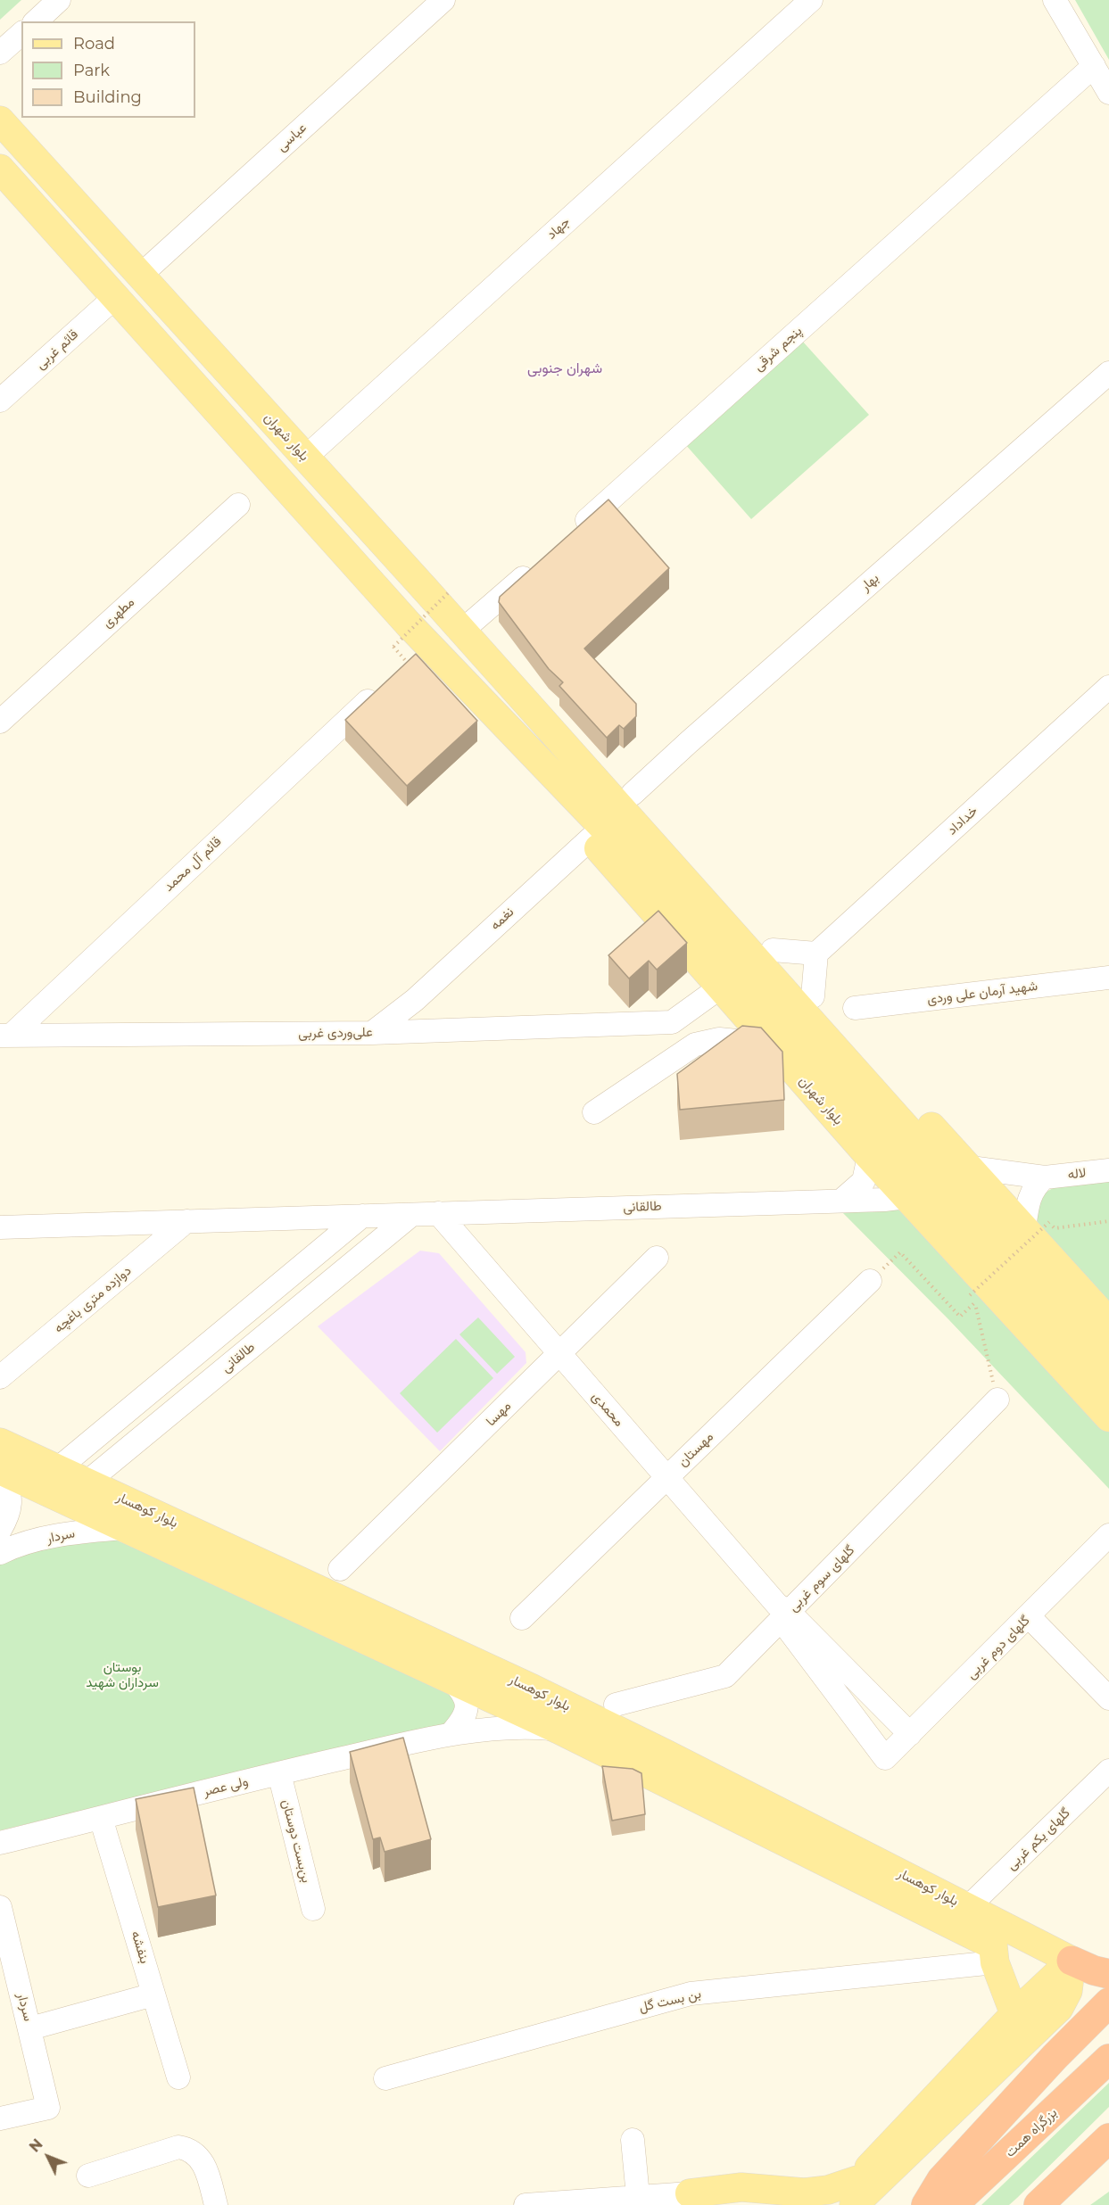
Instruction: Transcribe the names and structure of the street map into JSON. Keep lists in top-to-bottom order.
{
  "streets": {
    "highway": ["بزرگراه همت"],
    "main road": ["بلوار شهران", "بلوار کوهسار"],
    "street": [
      "عباسی",
      "جهاد",
      "پنجم شرقی",
      "قائم غربی",
      "بهار",
      "مطهری",
      "خداداد",
      "قائم آل محمد",
      "نغمه",
      "شهید آرمان علی وردی",
      "علی‌وردی غربی",
      "لاله",
      "طالقانی",
      "دوازده متری باغچه",
      "محمدی",
      "مهسا",
      "مهستان",
      "سردار",
      "گلهای سوم غربی",
      "گلهای دوم غربی",
      "ولی عصر",
      "گلهای یکم غربی",
      "بن‌بست دوستان",
      "بنفشه",
      "بن بست گل"
    ]
  },
  "crossings": [
    ["عباسی", "بلوار شهران"],
    ["جهاد", "بلوار شهران"],
    ["قائم غربی", "بلوار شهران"],
    ["بلوار شهران", "بهار"],
    ["بلوار شهران", "نغمه"],
    ["بلوار شهران", "لاله"],
    ["بلوار شهران", "طالقانی"],
    ["قائم آل محمد", "علی‌وردی غربی"],
    ["نغمه", "علی‌وردی غربی"],
    ["طالقانی", "دوازده متری باغچه"],
    ["طالقانی", "محمدی"],
    ["طالقانی", "بلوار کوهسار"],
    ["محمدی", "مهسا"],
    ["محمدی", "مهستان"],
    ["محمدی", "گلهای سوم غربی"],
    ["محمدی", "گلهای دوم غربی"],
    ["بلوار کوهسار", "سردار"],
    ["بلوار کوهسار", "ولی عصر"],
    ["بلوار کوهسار", "گلهای یکم غربی"],
    ["بلوار کوهسار", "بن بست گل"],
    ["گلهای سوم غربی", "گلهای دوم غربی"],
    ["ولی عصر", "بن‌بست دوستان"],
    ["ولی عصر", "بنفشه"]
  ],
  "districts": ["شهران جنوبی"],
  "parks": ["بوستان سرداران شهید"],
  "legend": ["Road", "Park", "Building"],
  "north": "top left"
}
